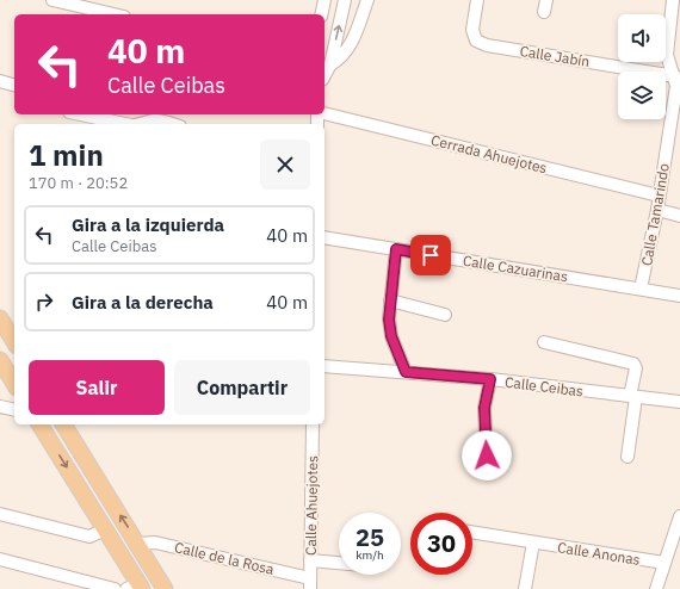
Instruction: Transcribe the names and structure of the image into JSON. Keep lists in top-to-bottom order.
{
  "streets": {
    "street": [
      "Calle Jabín",
      "Cerrada Ahuejotes",
      "Calle Tamarindo",
      "Calle Cazuarinas",
      "Calle Ceibas",
      "Calle Ahuejotes",
      "Calle Anonas",
      "Calle de la Rosa"
    ]
  },
  "crossings": [
    ["Calle Jabín", "Calle Tamarindo"],
    ["Cerrada Ahuejotes", "Calle Tamarindo"],
    ["Calle Tamarindo", "Calle Cazuarinas"],
    ["Calle Ahuejotes", "Calle de la Rosa"]
  ],
  "page": {
    "turn": ["40 m", "Calle Ceibas"],
    "heading": ["1 min", "170 m · 20:52"],
    "list": [
      {
        "name": "Gira a la izquierda",
        "note": "Calle Ceibas",
        "value": "40 m"
      },
      {
        "name": "Gira a la derecha",
        "value": "40 m"
      }
    ],
    "buttons": ["Salir", "Compartir"],
    "speed": "25 km/h",
    "limit": "30"
  }
}
